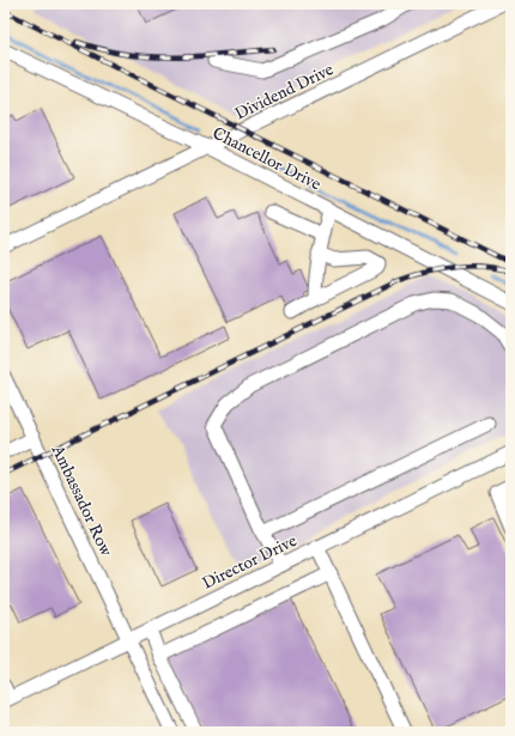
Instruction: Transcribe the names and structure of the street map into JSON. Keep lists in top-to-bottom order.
{
  "streets": {
    "street": [
      "Dividend Drive",
      "Chancellor Drive",
      "Ambassador Row",
      "Director Drive"
    ]
  },
  "crossings": [
    ["Dividend Drive", "Chancellor Drive"],
    ["Ambassador Row", "Director Drive"]
  ]
}
